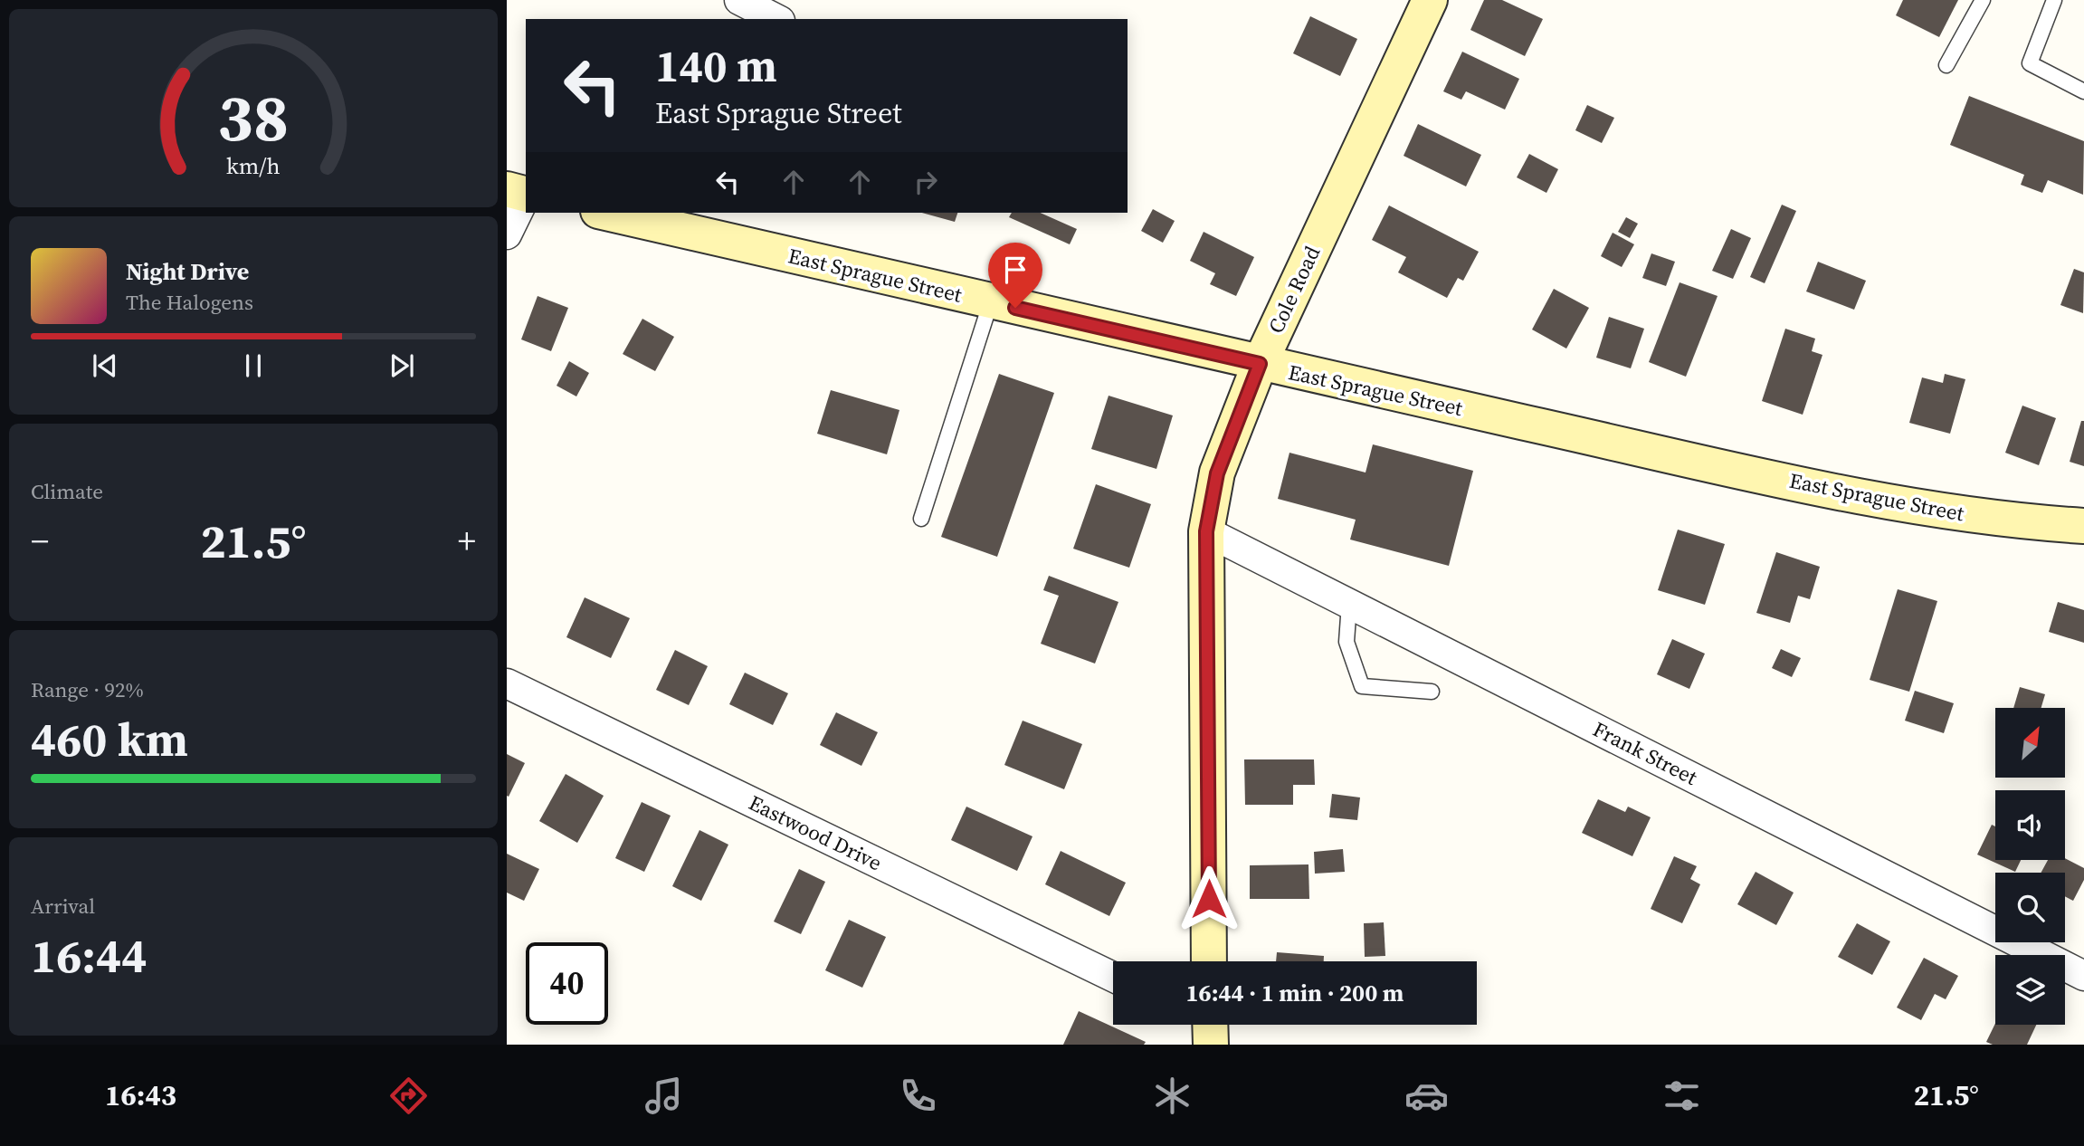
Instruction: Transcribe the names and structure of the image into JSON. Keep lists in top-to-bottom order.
{
  "streets": {
    "street": [
      "East Sprague Street",
      "Cole Road",
      "Frank Street",
      "Eastwood Drive"
    ]
  },
  "crossings": [
    ["East Sprague Street", "Cole Road"],
    ["Cole Road", "Frank Street"]
  ],
  "north": "top right",
  "page": {
    "turn": ["140 m", "East Sprague Street"],
    "song": ["Night Drive", "The Halogens"],
    "tile": [
      "Climate",
      ["Range · 92%", "460 km"],
      ["Arrival", "16:44"]
    ],
    "heat": ["−", "21.5°", "+"],
    "limit": "40",
    "trip": "16:44 · 1 min · 200 m",
    "tabs": ["16:43", "21.5°"],
    "gauge": ["38", "km/h"]
  }
}
